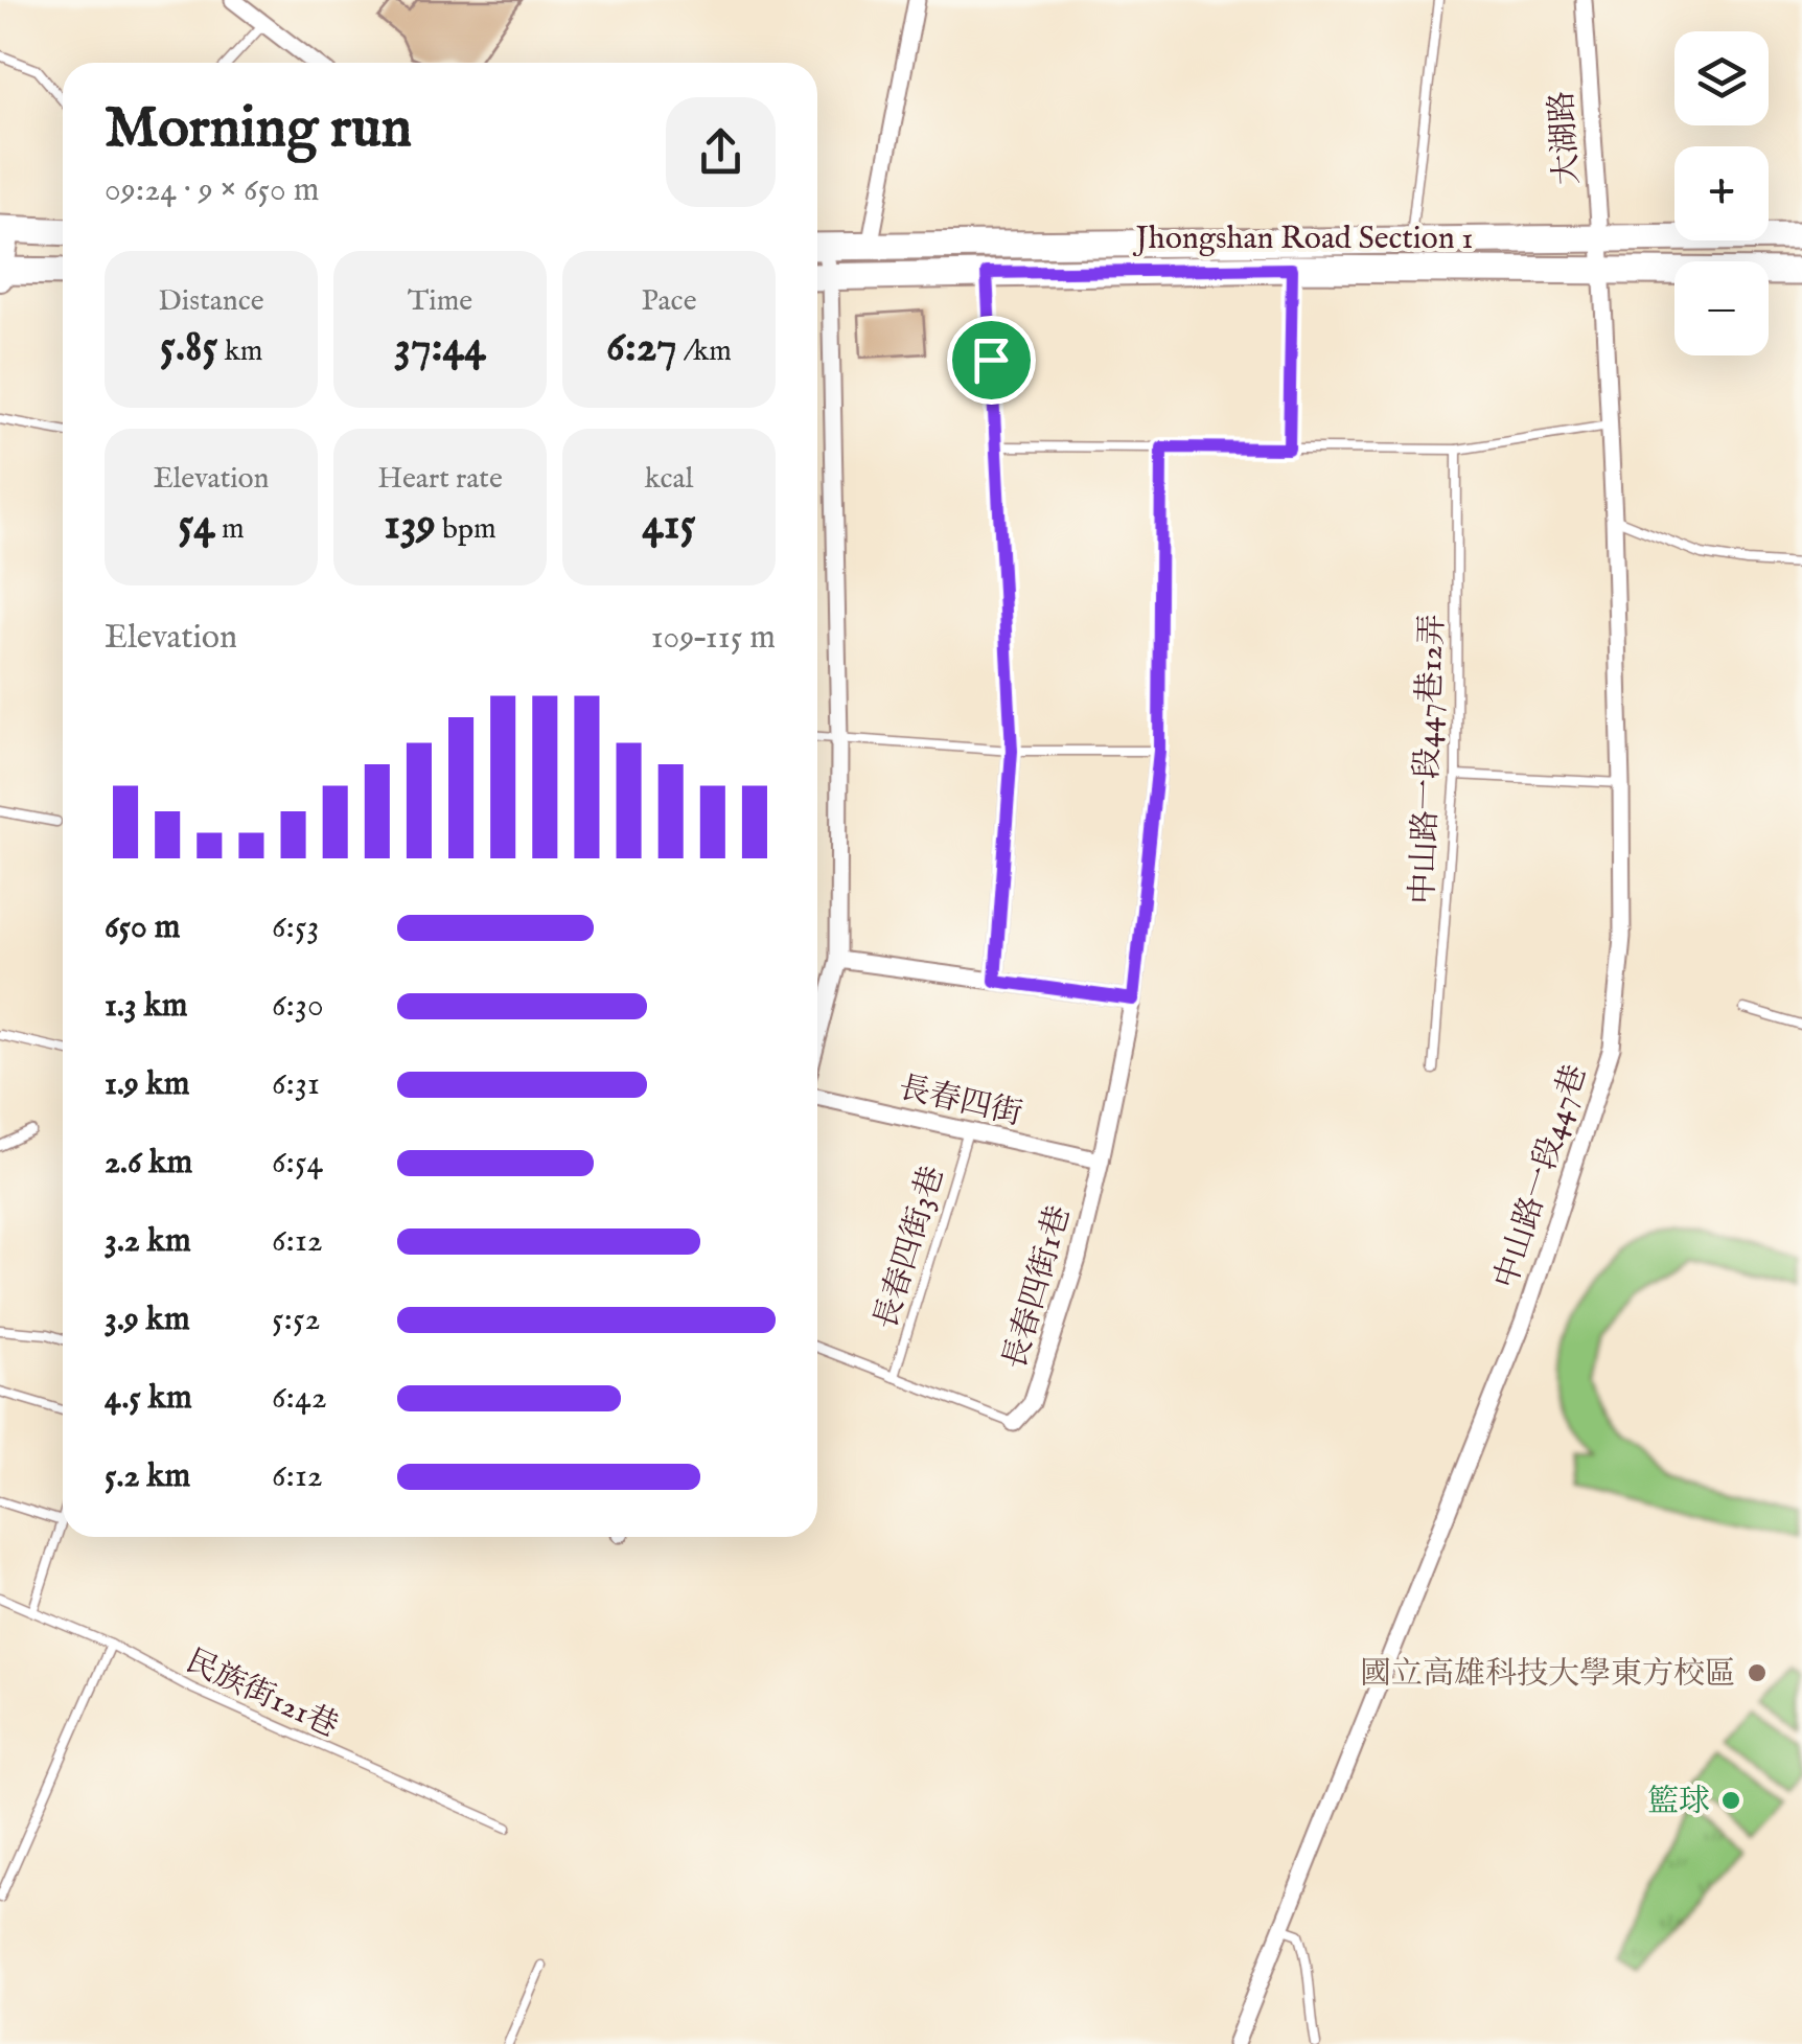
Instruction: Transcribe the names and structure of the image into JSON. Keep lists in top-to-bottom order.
{
  "streets": {
    "main road": ["Jhongshan Road Section 1"],
    "street": [
      "大湖路",
      "長春四街",
      "中山路一段447巷",
      "長春四街1巷"
    ],
    "lane": ["中山路一段447巷12弄", "長春四街3巷", "民族街121巷"]
  },
  "crossings": [
    ["大湖路", "Jhongshan Road Section 1"],
    ["大湖路", "中山路一段447巷"],
    ["Jhongshan Road Section 1", "中山路一段447巷"],
    ["長春四街", "長春四街3巷"],
    ["長春四街", "長春四街1巷"]
  ],
  "places": ["國立高雄科技大學東方校區", "籃球"],
  "page": {
    "map_buttons": ["+", "−"],
    "heading": ["Morning run", "09:24 · 9 × 650 m"],
    "stats": [
      ["Distance", "5.85 km"],
      ["Time", "37:44"],
      ["Pace", "6:27 /km"],
      ["Elevation", "54 m"],
      ["Heart rate", "139 bpm"],
      ["kcal", "415"]
    ],
    "chart": ["Elevation", "109–115 m"],
    "list": [
      {
        "name": "650 m",
        "note": "6:53"
      },
      {
        "name": "1.3 km",
        "note": "6:30"
      },
      {
        "name": "1.9 km",
        "note": "6:31"
      },
      {
        "name": "2.6 km",
        "note": "6:54"
      },
      {
        "name": "3.2 km",
        "note": "6:12"
      },
      {
        "name": "3.9 km",
        "note": "5:52"
      },
      {
        "name": "4.5 km",
        "note": "6:42"
      },
      {
        "name": "5.2 km",
        "note": "6:12"
      }
    ]
  }
}
